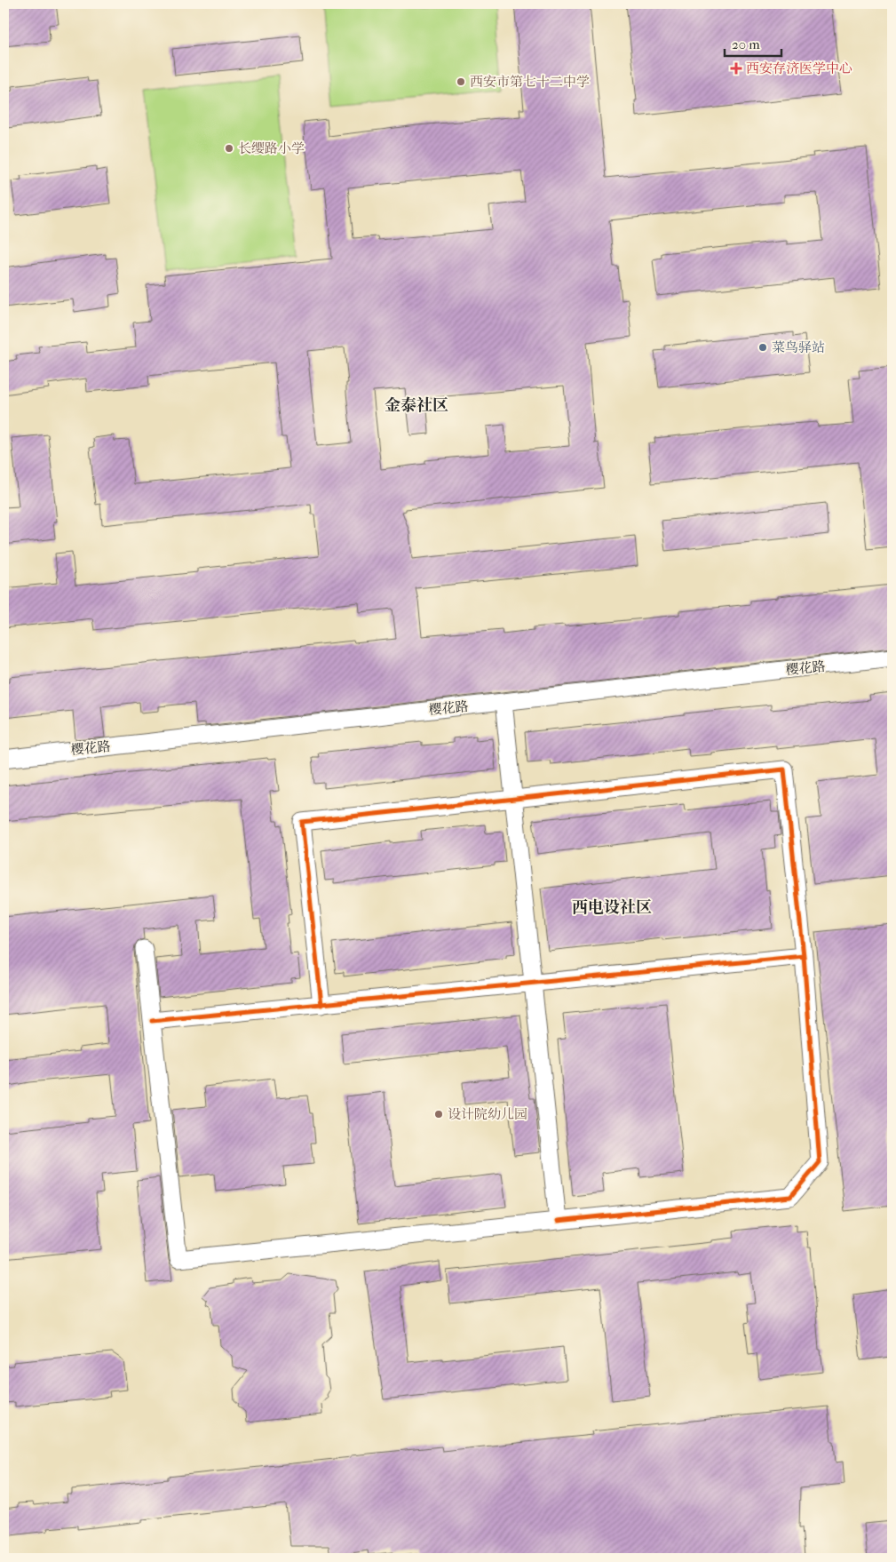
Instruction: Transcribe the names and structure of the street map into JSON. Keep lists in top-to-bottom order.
{
  "streets": {
    "street": ["樱花路"]
  },
  "districts": ["金泰社区", "西电设社区"],
  "places": {
    "health": ["西安存济医学中心"],
    "other": [
      "西安市第七十二中学",
      "长缨路小学",
      "菜鸟驿站",
      "设计院幼儿园"
    ]
  },
  "scale_bar": "20 m"
}
